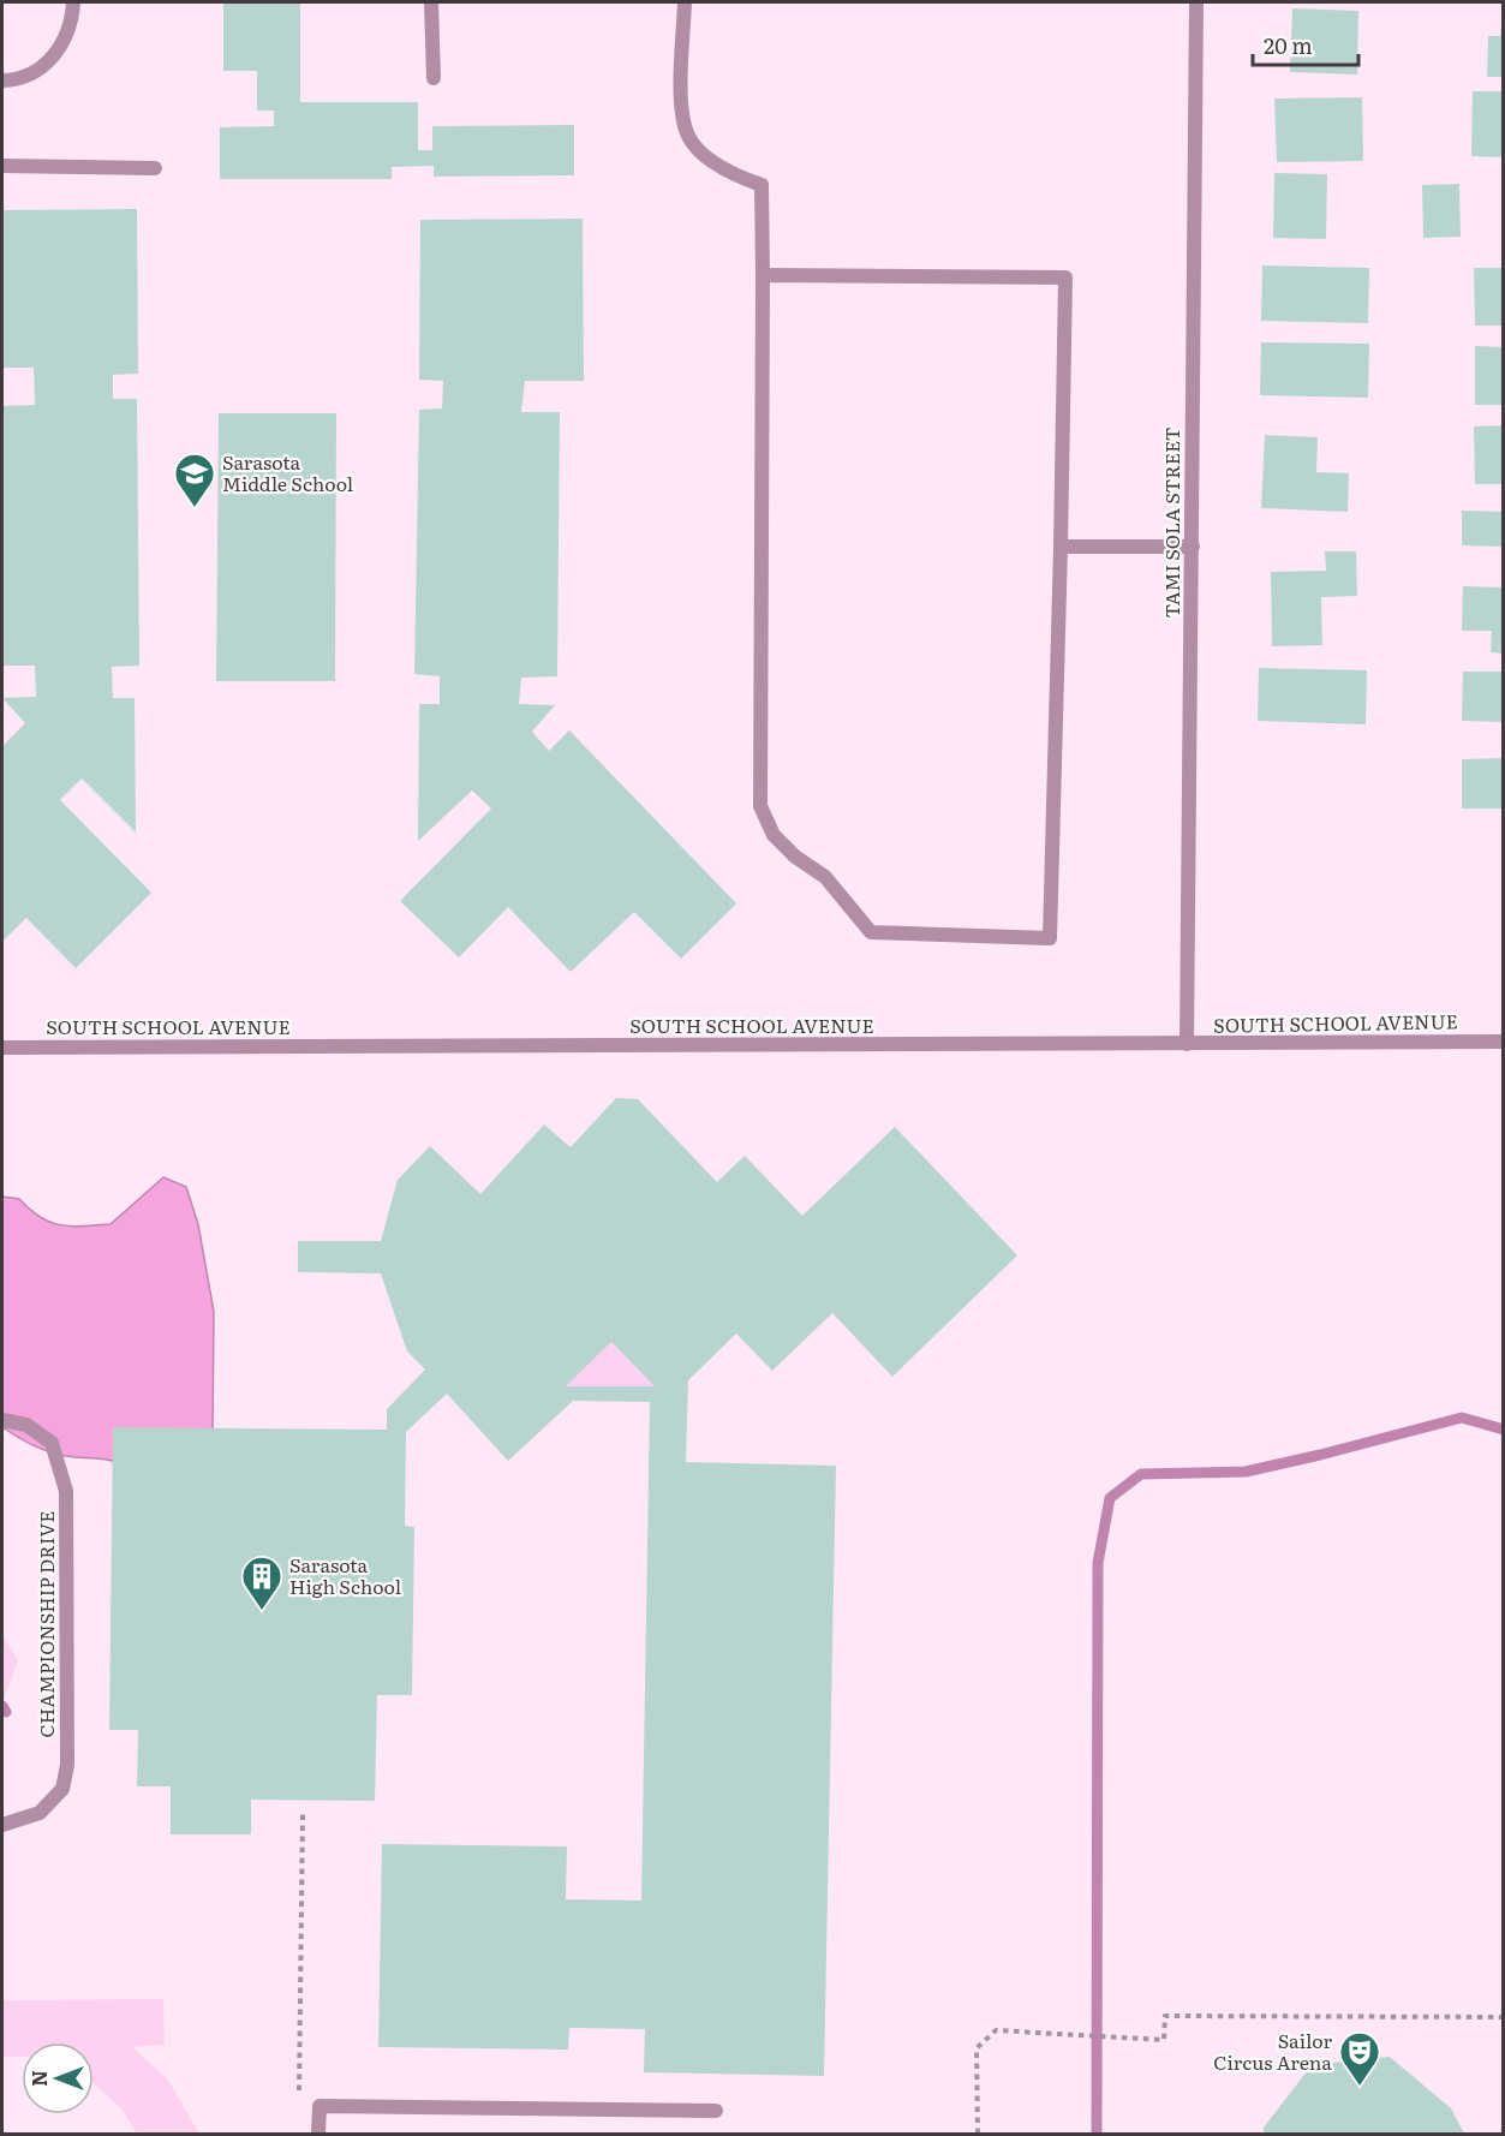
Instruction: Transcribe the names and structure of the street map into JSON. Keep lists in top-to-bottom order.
{
  "streets": {
    "street": ["TAMI SOLA STREET", "SOUTH SCHOOL AVENUE", "CHAMPIONSHIP DRIVE"]
  },
  "crossings": [
    ["TAMI SOLA STREET", "SOUTH SCHOOL AVENUE"]
  ],
  "places": {
    "school or university": ["Sarasota Middle School"],
    "building": ["Sarasota High School"],
    "theatre": ["Sailor Circus Arena"]
  },
  "scale_bar": "20 m",
  "north": "left"
}
